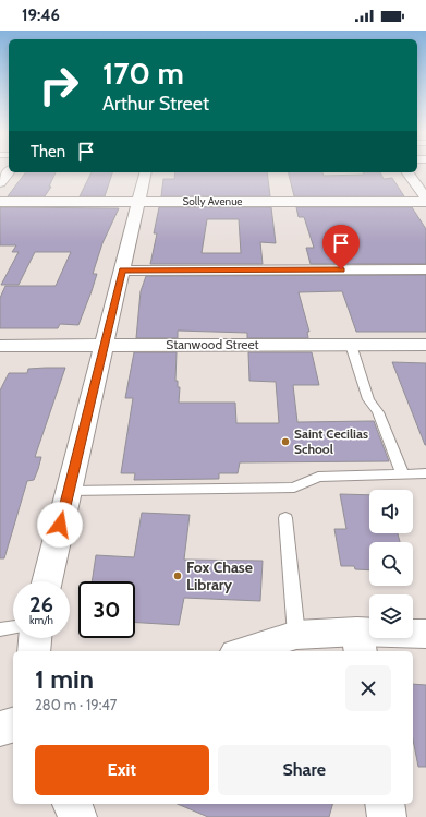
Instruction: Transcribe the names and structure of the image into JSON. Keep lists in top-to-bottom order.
{
  "streets": {
    "street": ["Solly Avenue", "Stanwood Street"]
  },
  "places": ["Saint Cecilias School", "Fox Chase Library"],
  "page": {
    "status": "19:46",
    "turn": ["170 m", "Arthur Street"],
    "then": "Then",
    "speed": "26 km/h",
    "limit": "30",
    "heading": ["1 min", "280 m · 19:47"],
    "buttons": ["Exit", "Share"]
  }
}
